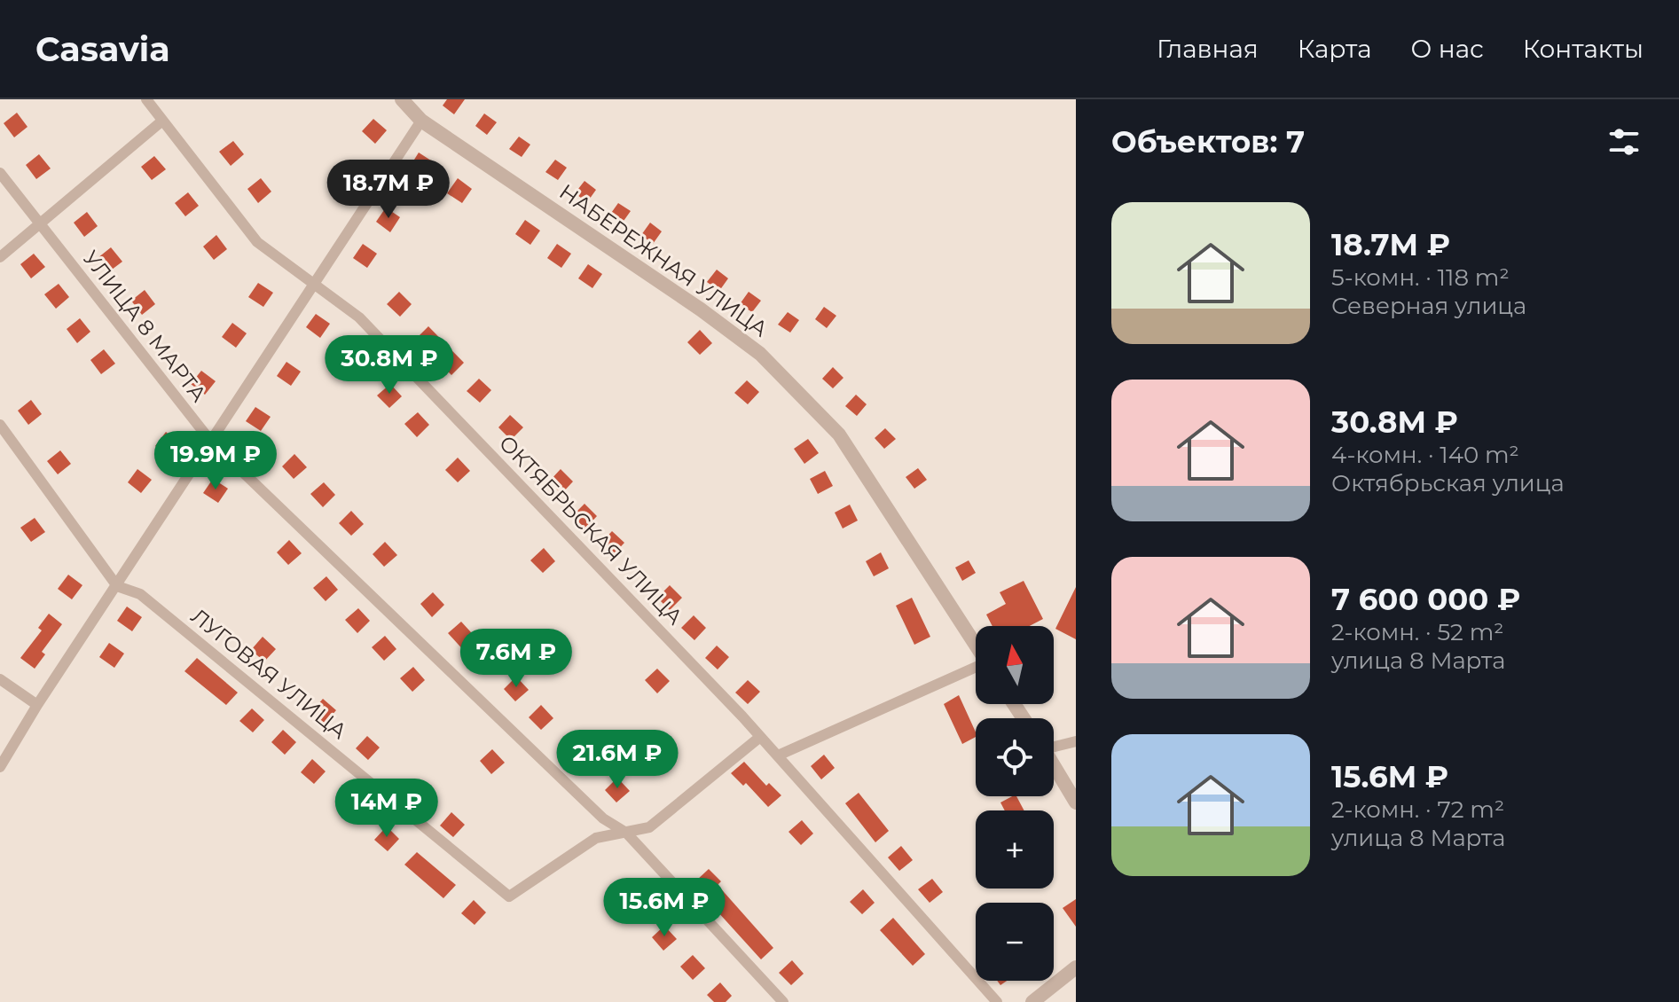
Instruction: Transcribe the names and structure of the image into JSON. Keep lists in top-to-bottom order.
{
  "streets": {
    "street": [
      "НАБЕРЕЖНАЯ УЛИЦА",
      "УЛИЦА 8 МАРТА",
      "ОКТЯБРЬСКАЯ УЛИЦА",
      "ЛУГОВАЯ УЛИЦА"
    ]
  },
  "crossings": [
    ["УЛИЦА 8 МАРТА", "ЛУГОВАЯ УЛИЦА"],
    ["ОКТЯБРЬСКАЯ УЛИЦА", "ЛУГОВАЯ УЛИЦА"]
  ],
  "north": "top",
  "page": {
    "header": "Casavia",
    "nav": [
      "Главная",
      "Карта",
      "О нас",
      "Контакты"
    ],
    "heading": "Объектов: 7",
    "price": [
      "18.7M ₽",
      "30.8M ₽",
      "19.9M ₽",
      "7.6M ₽",
      "21.6M ₽",
      "14M ₽",
      "15.6M ₽"
    ],
    "list": [
      {
        "name": "18.7M ₽",
        "note": "5-комн. · 118 m² · Северная улица"
      },
      {
        "name": "30.8M ₽",
        "note": "4-комн. · 140 m² · Октябрьская улица"
      },
      {
        "name": "7 600 000 ₽",
        "note": "2-комн. · 52 m² · улица 8 Марта"
      },
      {
        "name": "15.6M ₽",
        "note": "2-комн. · 72 m² · улица 8 Марта"
      }
    ],
    "map_buttons": ["+", "−"]
  }
}
